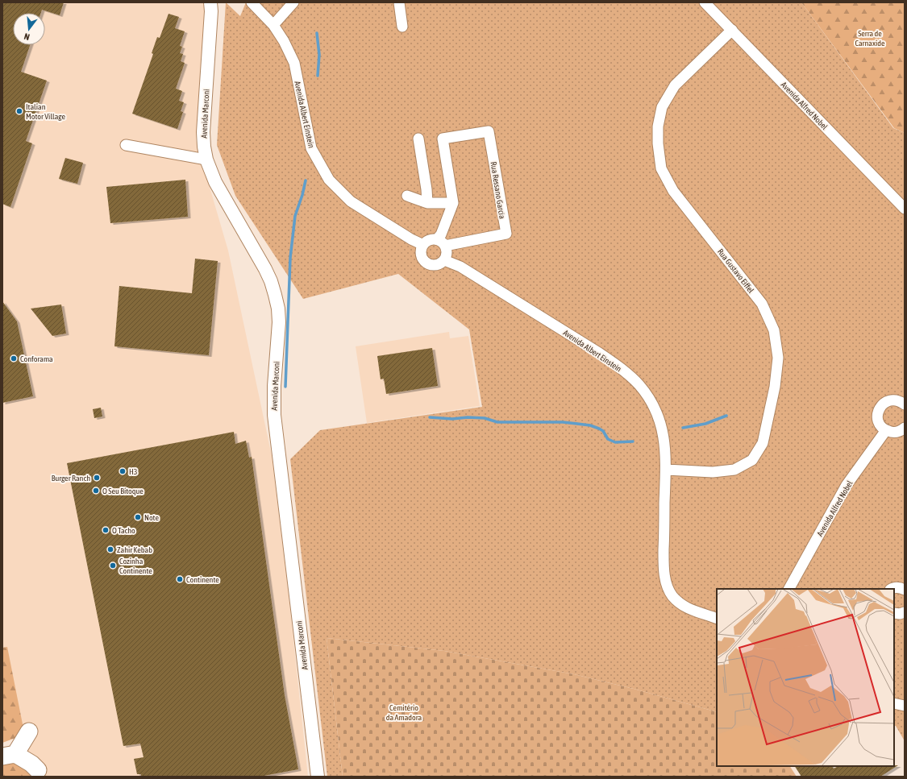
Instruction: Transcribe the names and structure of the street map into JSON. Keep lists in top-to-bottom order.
{
  "streets": {
    "street": [
      "Avenida Alfred Nobel",
      "Avenida Marconi",
      "Avenida Albert Einstein",
      "Rua Ressano Garcia",
      "Rua Gustavo Eiffel"
    ]
  },
  "crossings": [
    ["Avenida Alfred Nobel", "Rua Gustavo Eiffel"],
    ["Avenida Albert Einstein", "Rua Ressano Garcia"],
    ["Avenida Albert Einstein", "Rua Gustavo Eiffel"]
  ],
  "parks": ["Serra de Carnaxide", "Cemitério da Amadora"],
  "places": [
    "Italian Motor Village",
    "Conforama",
    "H3",
    "Burger Ranch",
    "O Seu Bitoque",
    "Note",
    "O Tacho",
    "Zahir Kebab",
    "Cozinha Continente",
    "Continente"
  ],
  "north": "bottom"
}
